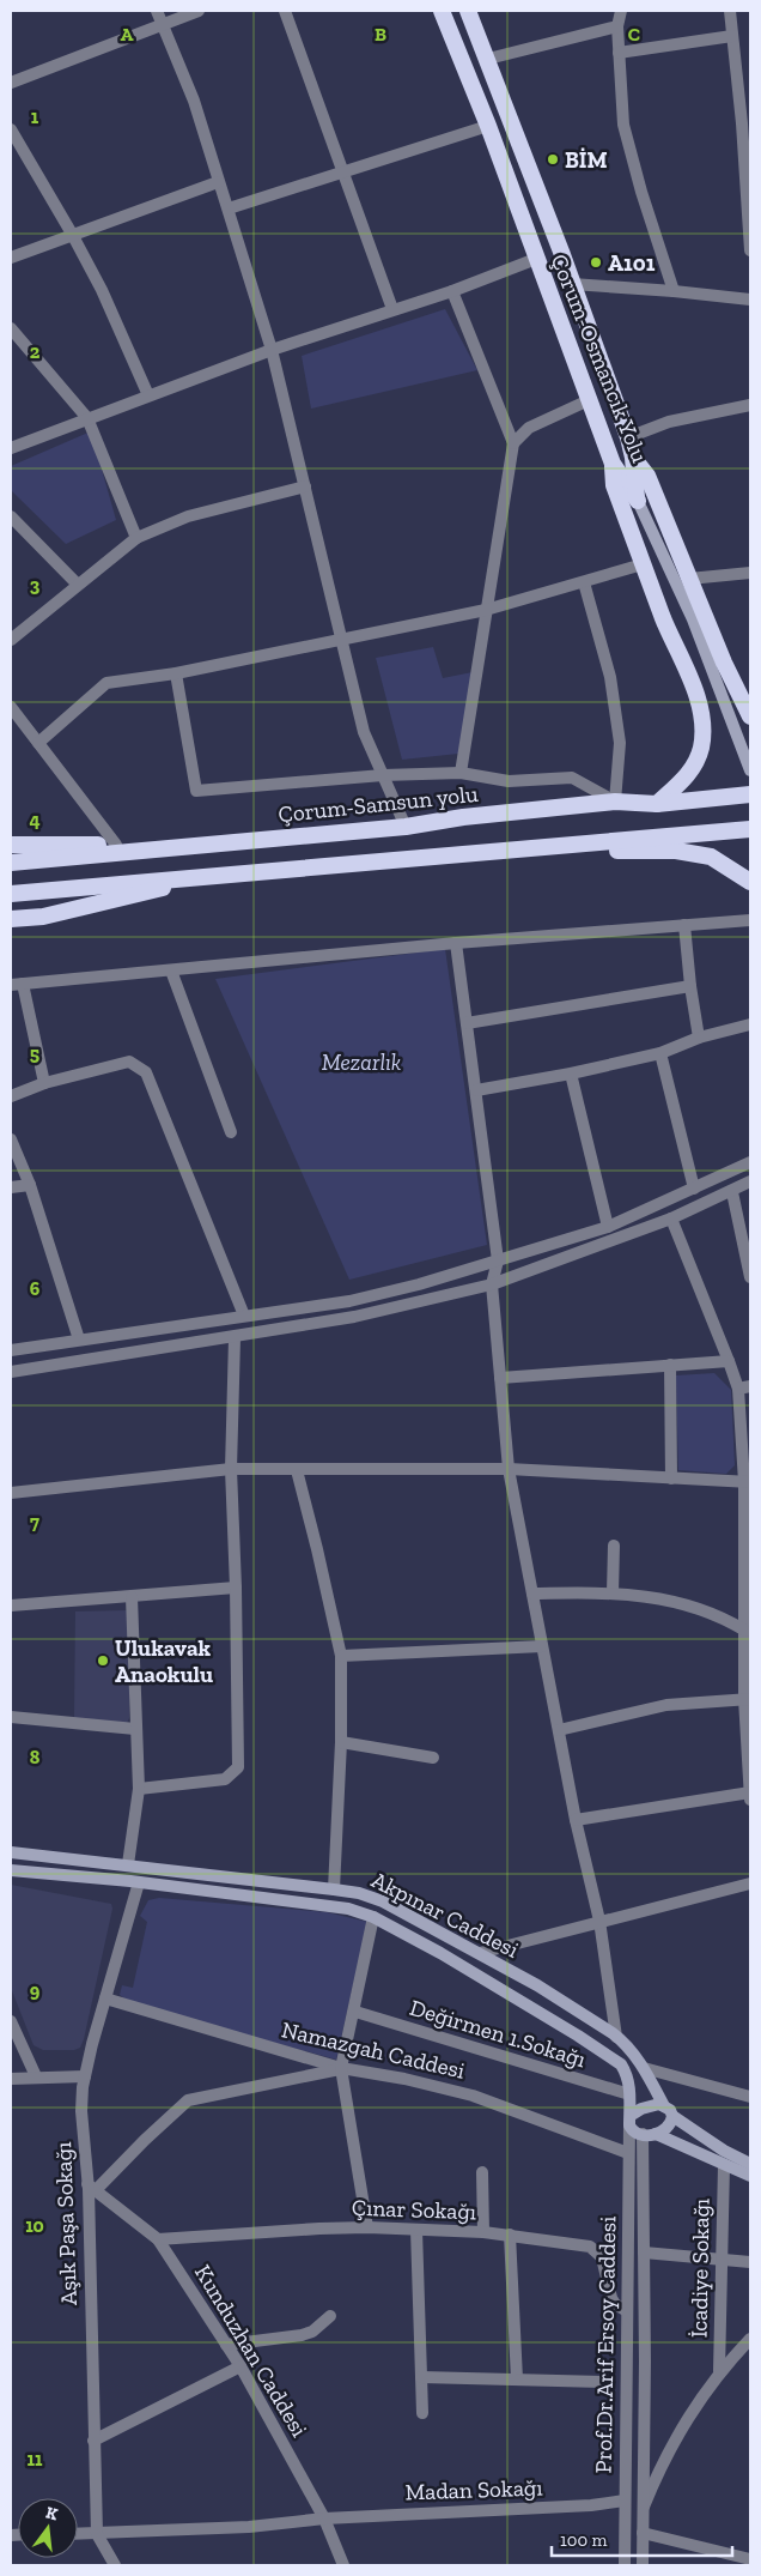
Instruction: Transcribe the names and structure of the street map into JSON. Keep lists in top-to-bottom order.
{
  "streets": {
    "highway": ["Çorum-Osmancık Yolu", "Çorum-Samsun yolu"],
    "main road": ["Akpınar Caddesi"],
    "street": [
      "Değirmen 1.Sokağı",
      "Namazgah Caddesi",
      "Çınar Sokağı",
      "Aşık Paşa Sokağı",
      "İcadiye Sokağı",
      "Prof.Dr.Arif Ersoy Caddesi",
      "Kunduzhan Caddesi",
      "Madan Sokağı"
    ]
  },
  "crossings": [
    ["Akpınar Caddesi", "Değirmen 1.Sokağı"],
    ["Akpınar Caddesi", "Aşık Paşa Sokağı"],
    ["Akpınar Caddesi", "Prof.Dr.Arif Ersoy Caddesi"],
    ["Namazgah Caddesi", "Aşık Paşa Sokağı"],
    ["Namazgah Caddesi", "Prof.Dr.Arif Ersoy Caddesi"],
    ["Çınar Sokağı", "Prof.Dr.Arif Ersoy Caddesi"],
    ["Çınar Sokağı", "Kunduzhan Caddesi"],
    ["Aşık Paşa Sokağı", "Kunduzhan Caddesi"],
    ["Aşık Paşa Sokağı", "Madan Sokağı"],
    ["Prof.Dr.Arif Ersoy Caddesi", "Madan Sokağı"],
    ["Kunduzhan Caddesi", "Madan Sokağı"]
  ],
  "parks": ["Mezarlık"],
  "places": ["BİM", "A101", "Ulukavak Anaokulu"],
  "scale_bar": "100 m",
  "north": "top",
  "grid": {
    "columns": ["A", "B", "C"],
    "rows": [
      "1",
      "2",
      "3",
      "4",
      "5",
      "6",
      "7",
      "8",
      "9",
      "10",
      "11"
    ]
  }
}
